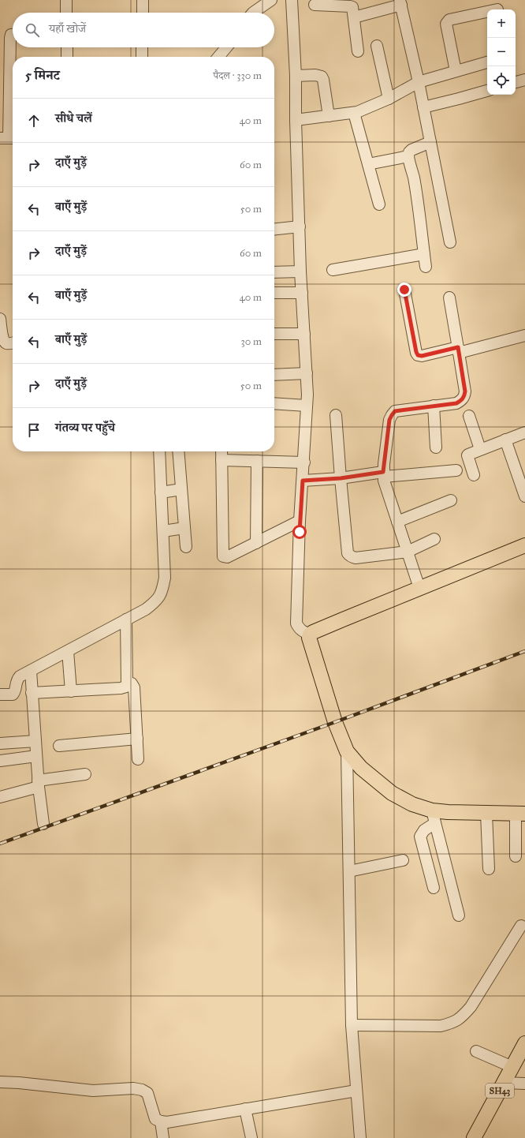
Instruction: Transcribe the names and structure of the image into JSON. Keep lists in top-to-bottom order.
{
  "streets": {
    "main road": ["SH43"]
  },
  "page": {
    "map_buttons": ["+", "−"],
    "search": "यहाँ खोजें",
    "heading": ["5 मिनट", "पैदल · 330 m"],
    "list": [
      ["सीधे चलें", "40 m"],
      ["दाएँ मुड़ें", "60 m"],
      ["बाएँ मुड़ें", "50 m"],
      ["दाएँ मुड़ें", "60 m"],
      ["बाएँ मुड़ें", "40 m"],
      ["बाएँ मुड़ें", "30 m"],
      ["दाएँ मुड़ें", "50 m"],
      "गंतव्य पर पहुँचे"
    ]
  }
}
